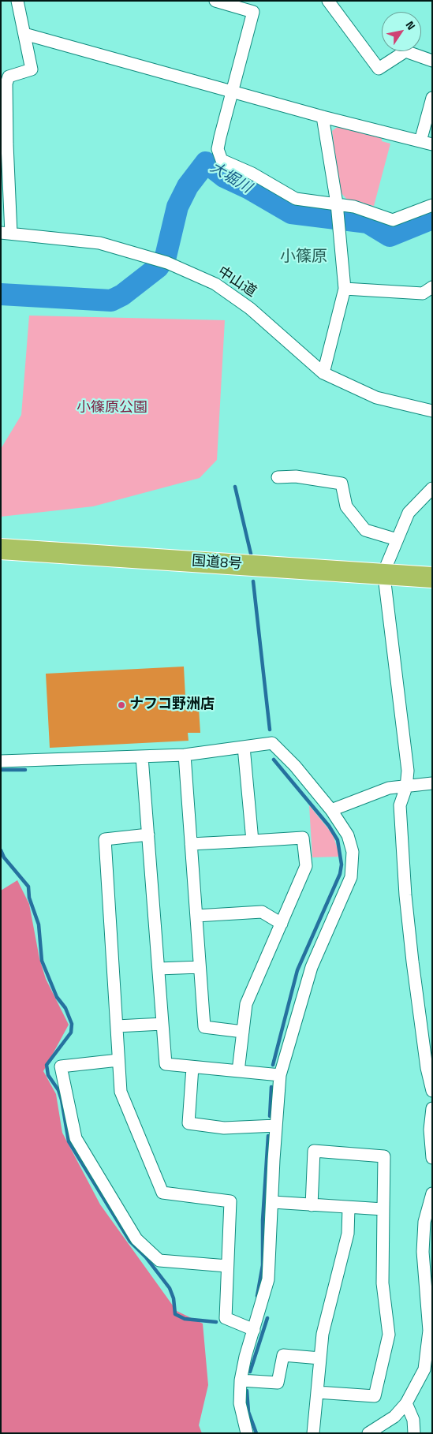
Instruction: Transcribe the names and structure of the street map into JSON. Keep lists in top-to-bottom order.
{
  "streets": {
    "highway": ["国道8号"],
    "street": ["中山道"]
  },
  "districts": ["小篠原"],
  "water": ["大堀川"],
  "parks": ["小篠原公園"],
  "places": ["ナフコ野洲店"],
  "north": "top right"
}
